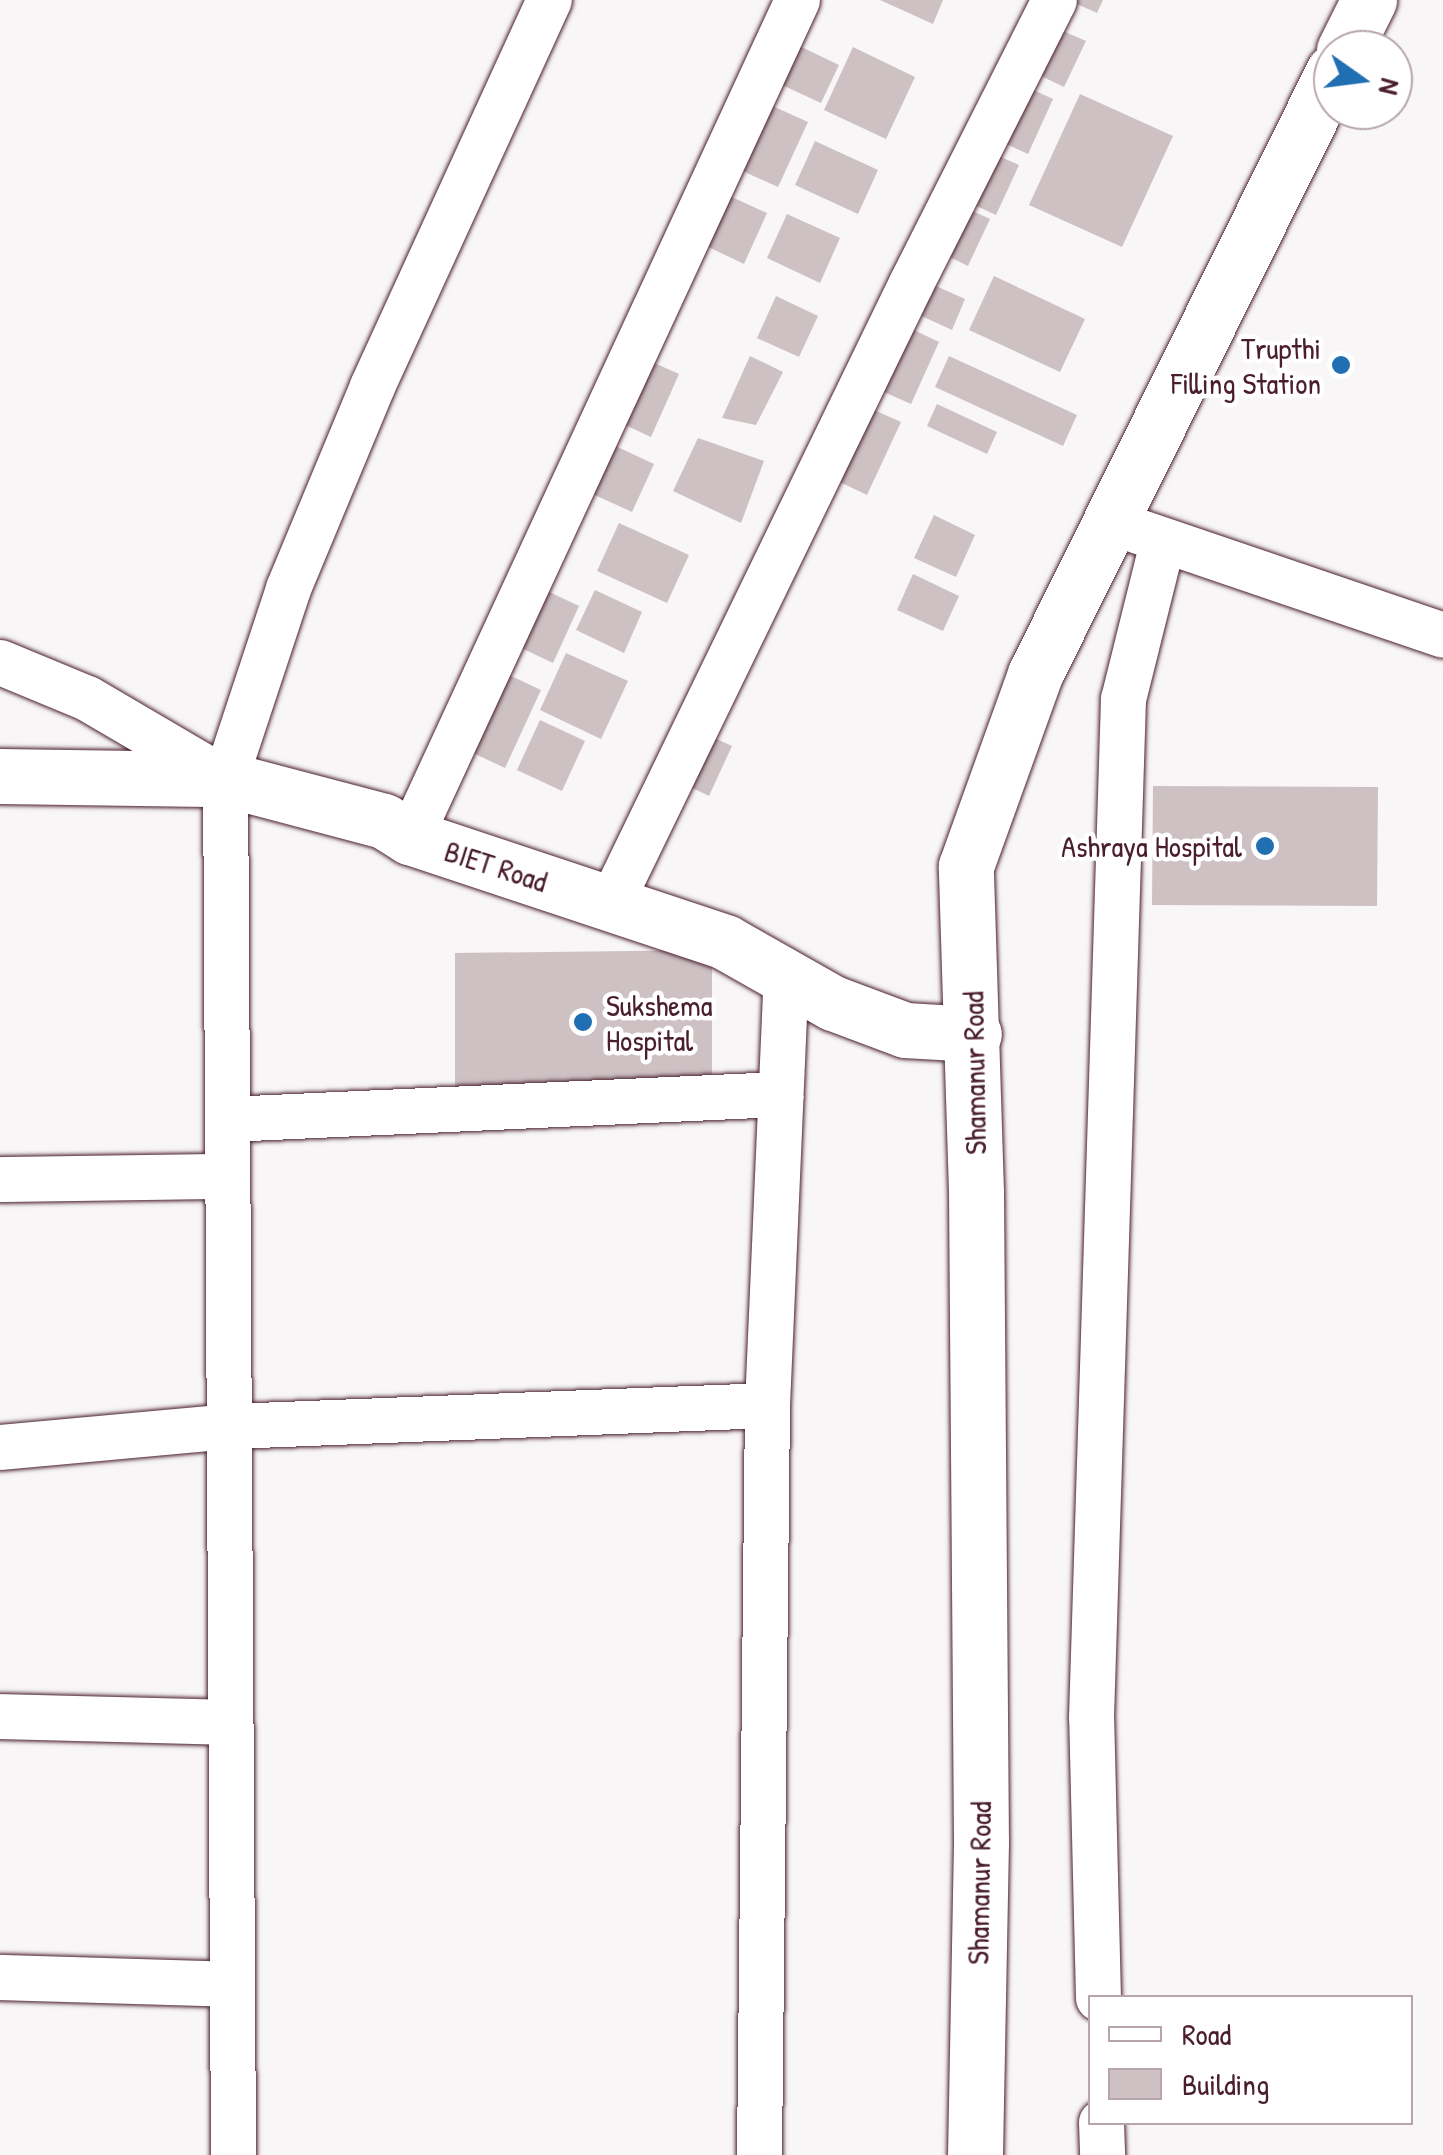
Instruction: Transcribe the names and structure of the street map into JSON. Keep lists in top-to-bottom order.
{
  "streets": {
    "main road": ["BIET Road", "Shamanur Road"]
  },
  "crossings": [
    ["BIET Road", "Shamanur Road"]
  ],
  "places": ["Trupthi Filling Station", "Ashraya Hospital", "Sukshema Hospital"],
  "legend": ["Road", "Building"],
  "north": "right"
}
